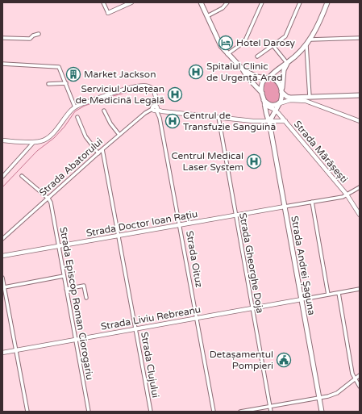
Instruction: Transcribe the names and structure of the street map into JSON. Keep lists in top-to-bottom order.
{
  "streets": {
    "main road": ["Strada Andrei Șaguna"],
    "street": [
      "Strada Mărășești",
      "Strada Abatorului",
      "Strada Doctor Ioan Rațiu",
      "Strada Oituz",
      "Strada Gheorghe Doja",
      "Strada Episcop Roman Ciorogariu",
      "Strada Liviu Rebreanu",
      "Strada Clujului"
    ]
  },
  "crossings": [
    ["Strada Mărășești", "Strada Andrei Șaguna"],
    ["Strada Abatorului", "Strada Oituz"],
    ["Strada Abatorului", "Strada Episcop Roman Ciorogariu"],
    ["Strada Abatorului", "Strada Clujului"],
    ["Strada Doctor Ioan Rațiu", "Strada Oituz"],
    ["Strada Doctor Ioan Rațiu", "Strada Gheorghe Doja"],
    ["Strada Doctor Ioan Rațiu", "Strada Andrei Șaguna"],
    ["Strada Doctor Ioan Rațiu", "Strada Episcop Roman Ciorogariu"],
    ["Strada Doctor Ioan Rațiu", "Strada Clujului"],
    ["Strada Oituz", "Strada Liviu Rebreanu"],
    ["Strada Gheorghe Doja", "Strada Liviu Rebreanu"],
    ["Strada Andrei Șaguna", "Strada Liviu Rebreanu"],
    ["Strada Episcop Roman Ciorogariu", "Strada Liviu Rebreanu"],
    ["Strada Liviu Rebreanu", "Strada Clujului"]
  ],
  "places": {
    "hotel": ["Hotel Darosy"],
    "hospital": [
      "Spitalul Clinic de Urgență Arad",
      "Serviciul Județean de Medicină Legală",
      "Centrul de Transfuzie Sanguină",
      "Centrul Medical Laser System"
    ],
    "building": ["Market Jackson"],
    "public building": ["Detașamentul Pompieri"]
  }
}
